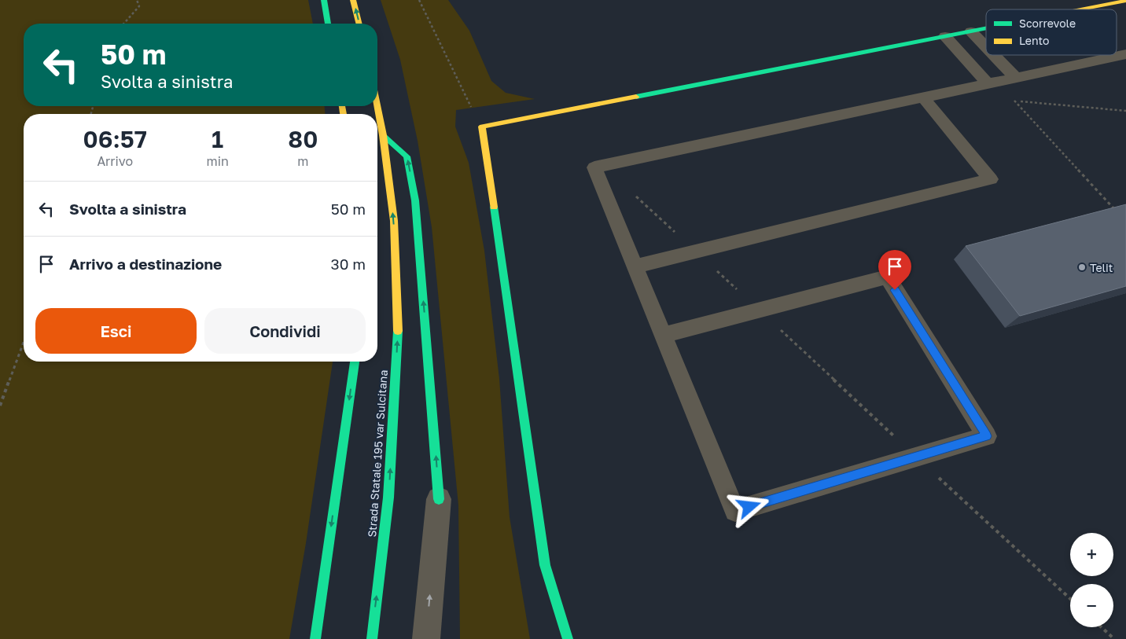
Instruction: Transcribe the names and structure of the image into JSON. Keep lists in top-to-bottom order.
{
  "streets": {
    "main road": ["Strada Statale 195 var Sulcitana"]
  },
  "places": ["Telit"],
  "legend": ["Scorrevole", "Lento"],
  "page": {
    "turn": ["50 m", "Svolta a sinistra"],
    "eta": [
      "06:57",
      "Arrivo",
      "1",
      "min",
      "80",
      "m"
    ],
    "list": [
      {
        "name": "Svolta a sinistra",
        "value": "50 m"
      },
      {
        "name": "Arrivo a destinazione",
        "value": "30 m"
      }
    ],
    "buttons": ["Esci", "Condividi"],
    "map_buttons": ["+", "−"]
  }
}
